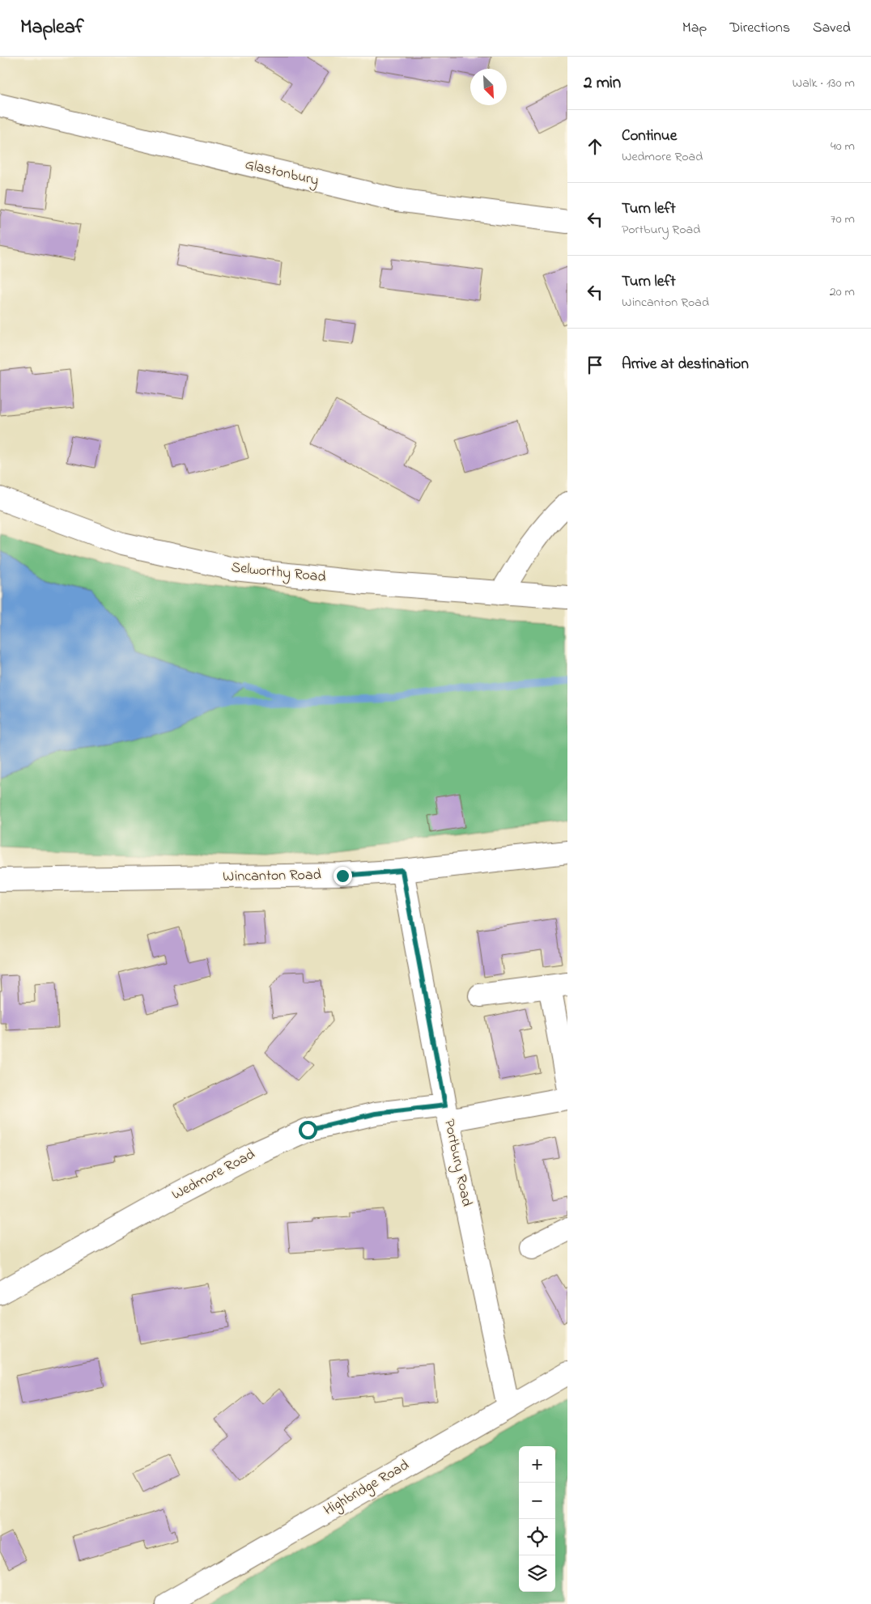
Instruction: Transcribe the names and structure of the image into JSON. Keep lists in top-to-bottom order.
{
  "streets": {
    "street": [
      "Glastonbury",
      "Selworthy Road",
      "Wincanton Road",
      "Portbury Road",
      "Wedmore Road",
      "Highbridge Road"
    ]
  },
  "crossings": [
    ["Wincanton Road", "Portbury Road"],
    ["Portbury Road", "Wedmore Road"],
    ["Portbury Road", "Highbridge Road"]
  ],
  "north": "bottom right",
  "page": {
    "header": "Mapleaf",
    "nav": ["Map", "Directions", "Saved"],
    "heading": ["2 min", "Walk · 130 m"],
    "list": [
      ["Continue", "Wedmore Road", "40 m"],
      ["Turn left", "Portbury Road", "70 m"],
      ["Turn left", "Wincanton Road", "20 m"],
      "Arrive at destination"
    ],
    "map_buttons": ["+", "−"]
  }
}
